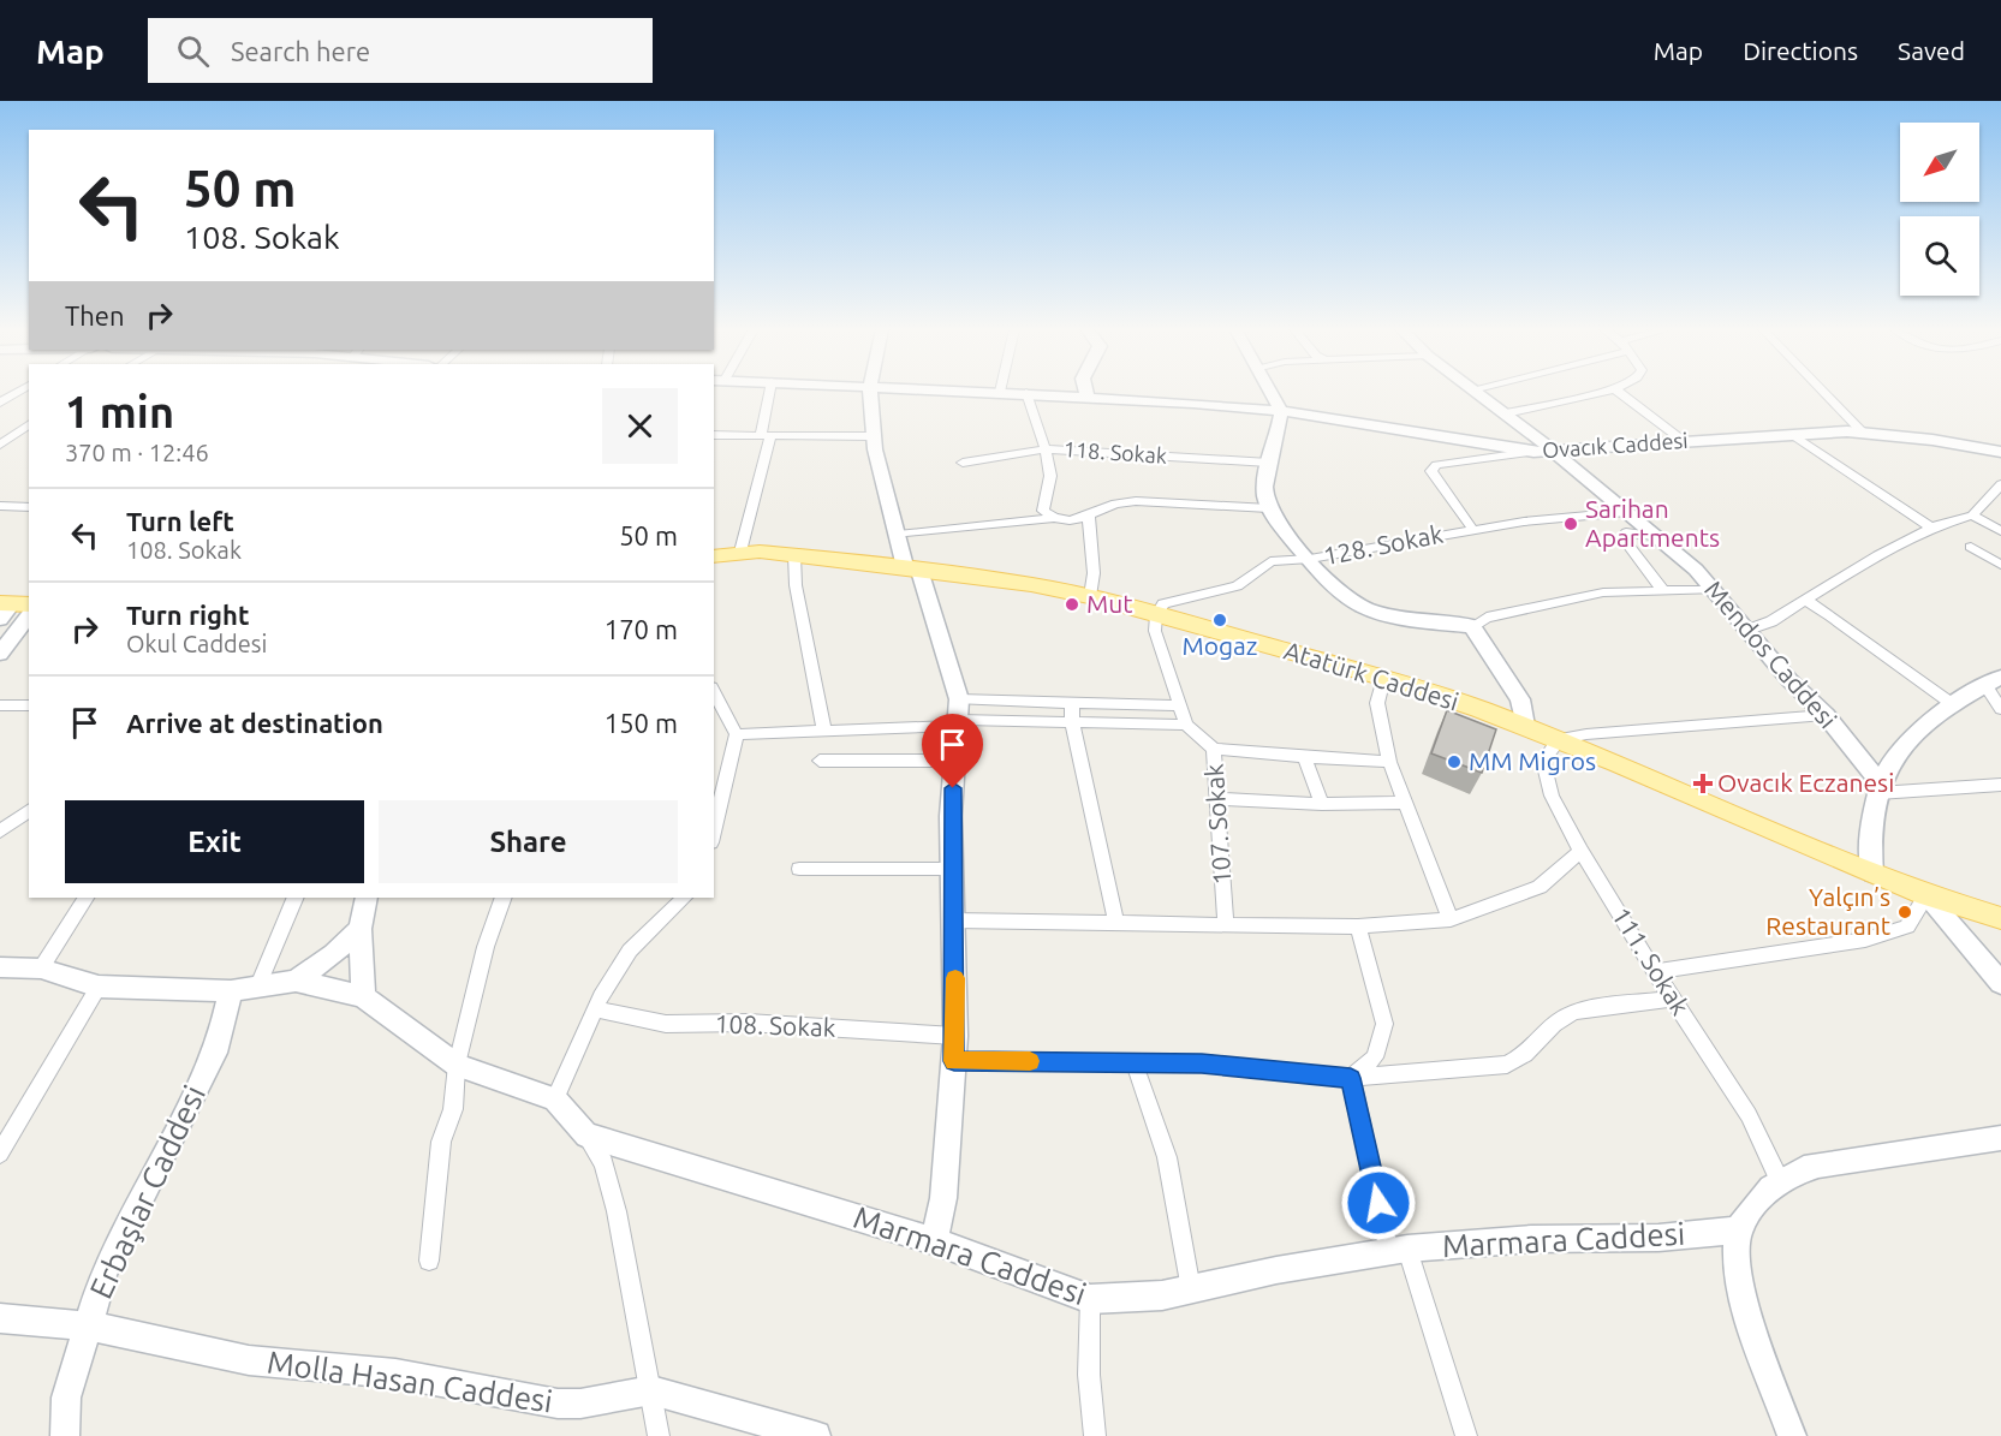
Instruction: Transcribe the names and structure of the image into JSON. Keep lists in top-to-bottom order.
{
  "streets": {
    "main road": ["Atatürk Caddesi"],
    "street": [
      "Ovacık Caddesi",
      "118. Sokak",
      "128. Sokak",
      "Mendos Caddesi",
      "107. Sokak",
      "111. Sokak",
      "108. Sokak",
      "Erbaşlar Caddesi",
      "Marmara Caddesi",
      "Molla Hasan Caddesi"
    ]
  },
  "crossings": [
    ["Ovacık Caddesi", "Mendos Caddesi"],
    ["128. Sokak", "Mendos Caddesi"],
    ["128. Sokak", "Atatürk Caddesi"],
    ["Atatürk Caddesi", "111. Sokak"],
    ["Erbaşlar Caddesi", "Molla Hasan Caddesi"]
  ],
  "places": {
    "other": [
      "Sarihan Apartments",
      "Mut",
      "Mogaz",
      "MM Migros",
      "Yalçın’s Restaurant"
    ],
    "health": ["Ovacık Eczanesi"]
  },
  "north": "bottom left",
  "page": {
    "header": "Map",
    "search": "Search here",
    "nav": ["Map", "Directions", "Saved"],
    "turn": ["50 m", "108. Sokak"],
    "then": "Then",
    "heading": ["1 min", "370 m · 12:46"],
    "list": [
      {
        "name": "Turn left",
        "note": "108. Sokak",
        "value": "50 m"
      },
      {
        "name": "Turn right",
        "note": "Okul Caddesi",
        "value": "170 m"
      },
      {
        "name": "Arrive at destination",
        "value": "150 m"
      }
    ],
    "buttons": ["Exit", "Share"]
  }
}
